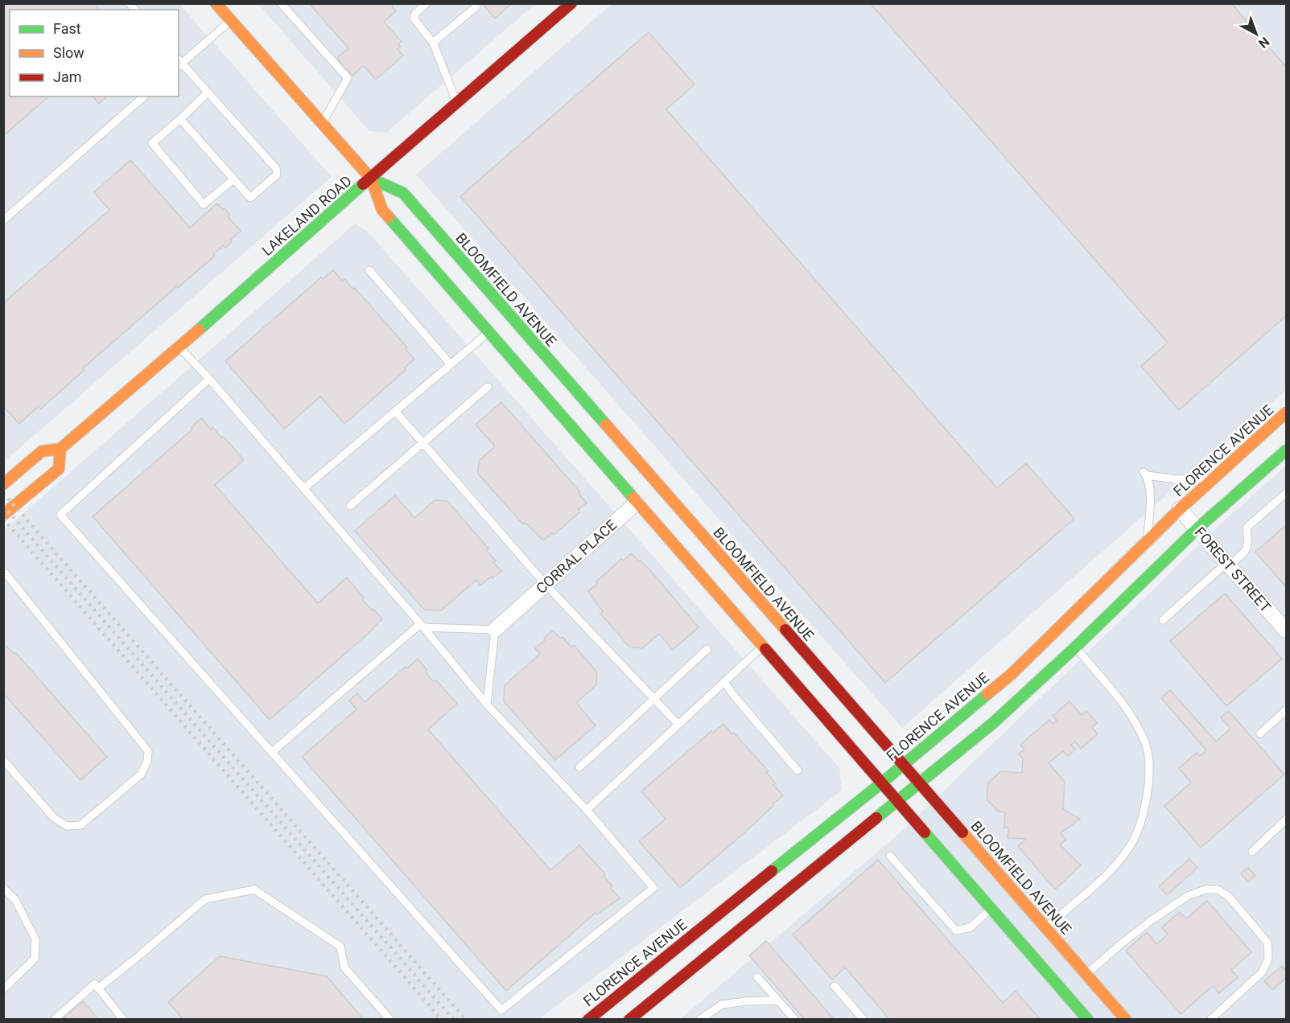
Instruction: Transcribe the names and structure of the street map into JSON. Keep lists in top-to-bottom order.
{
  "streets": {
    "main road": ["LAKELAND ROAD", "BLOOMFIELD AVENUE", "FLORENCE AVENUE"],
    "street": ["CORRAL PLACE", "FOREST STREET"]
  },
  "crossings": [
    ["LAKELAND ROAD", "BLOOMFIELD AVENUE"],
    ["BLOOMFIELD AVENUE", "FLORENCE AVENUE"],
    ["BLOOMFIELD AVENUE", "CORRAL PLACE"],
    ["FLORENCE AVENUE", "FOREST STREET"]
  ],
  "legend": ["Fast", "Slow", "Jam"],
  "north": "bottom right"
}
